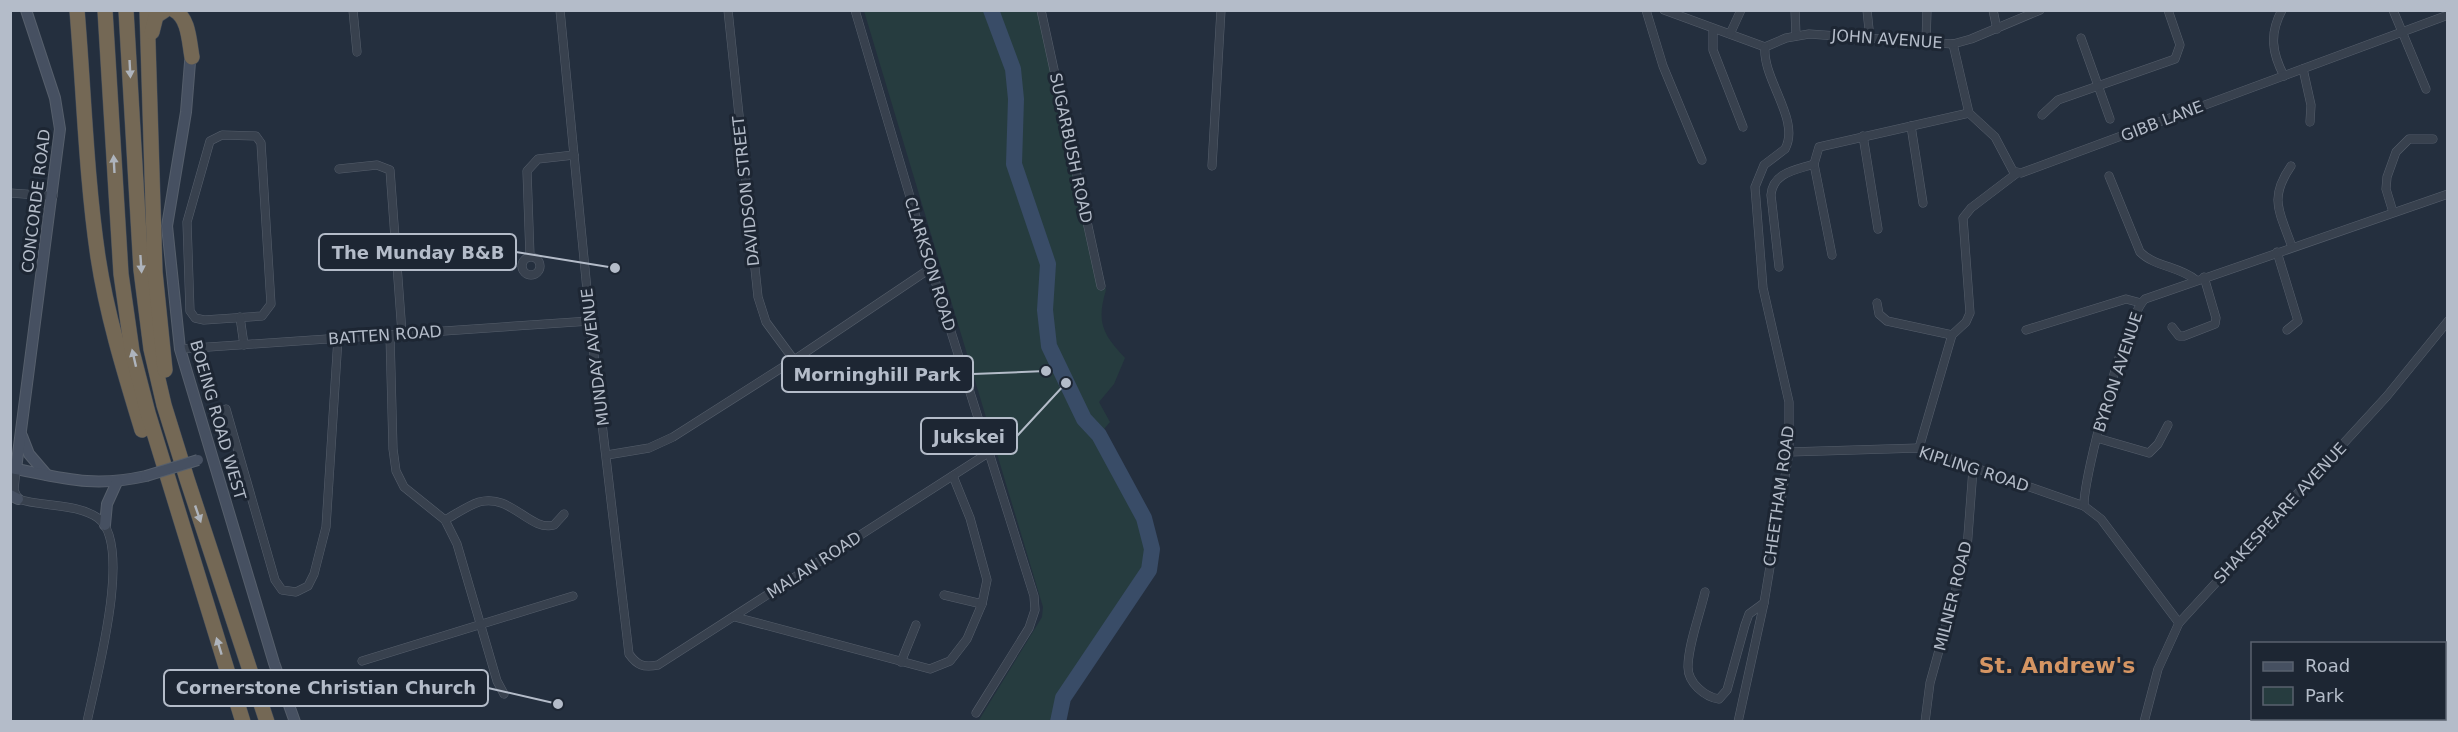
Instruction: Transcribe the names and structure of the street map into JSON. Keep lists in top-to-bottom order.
{
  "streets": {
    "street": [
      "JOHN AVENUE",
      "GIBB LANE",
      "SUGARBUSH ROAD",
      "DAVIDSON STREET",
      "CONCORDE ROAD",
      "CLARKSON ROAD",
      "BATTEN ROAD",
      "MUNDAY AVENUE",
      "BYRON AVENUE",
      "BOEING ROAD WEST",
      "KIPLING ROAD",
      "CHEETHAM ROAD",
      "SHAKESPEARE AVENUE",
      "MALAN ROAD",
      "MILNER ROAD"
    ]
  },
  "crossings": [
    ["JOHN AVENUE", "CHEETHAM ROAD"],
    ["CLARKSON ROAD", "MALAN ROAD"],
    ["BATTEN ROAD", "MUNDAY AVENUE"],
    ["BATTEN ROAD", "BOEING ROAD WEST"],
    ["MUNDAY AVENUE", "MALAN ROAD"],
    ["BYRON AVENUE", "KIPLING ROAD"],
    ["KIPLING ROAD", "CHEETHAM ROAD"],
    ["KIPLING ROAD", "MILNER ROAD"]
  ],
  "districts": ["St. Andrew's"],
  "places": [
    "The Munday B&B",
    "Morninghill Park",
    "Jukskei",
    "Cornerstone Christian Church"
  ],
  "legend": ["Road", "Park"]
}
